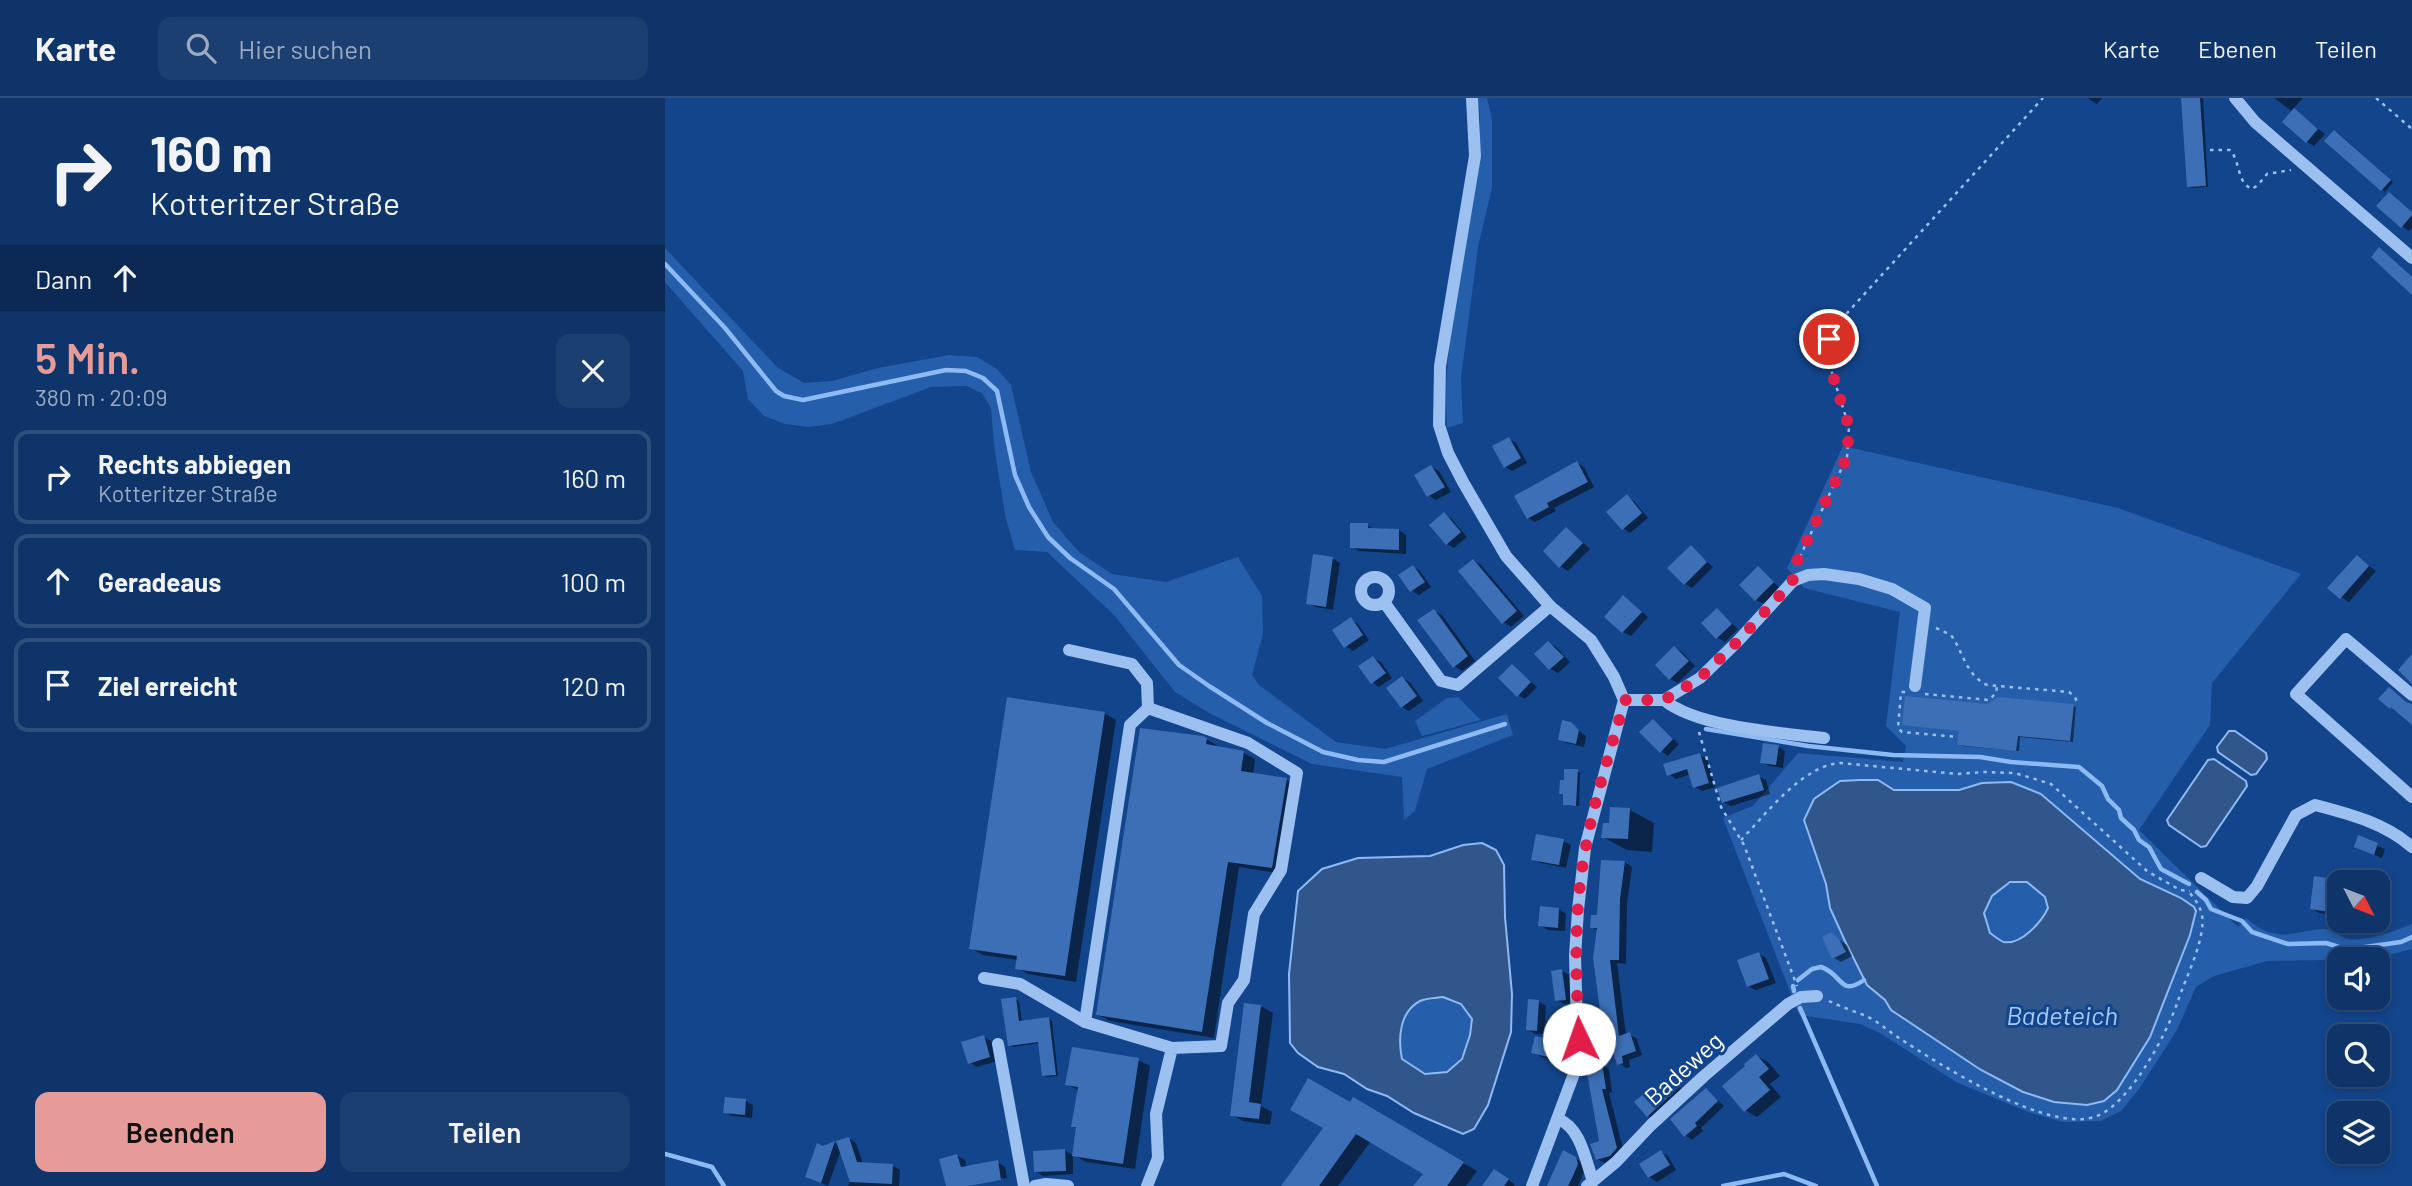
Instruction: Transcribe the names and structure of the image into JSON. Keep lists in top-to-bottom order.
{
  "streets": {
    "street": ["Badeweg"]
  },
  "water": ["Badeteich"],
  "north": "bottom right",
  "page": {
    "header": "Karte",
    "search": "Hier suchen",
    "nav": ["Karte", "Ebenen", "Teilen"],
    "turn": ["160 m", "Kotteritzer Straße"],
    "then": "Dann",
    "heading": ["5 Min.", "380 m · 20:09"],
    "list": [
      {
        "name": "Rechts abbiegen",
        "note": "Kotteritzer Straße",
        "value": "160 m"
      },
      {
        "name": "Geradeaus",
        "value": "100 m"
      },
      {
        "name": "Ziel erreicht",
        "value": "120 m"
      }
    ],
    "buttons": ["Beenden", "Teilen"]
  }
}
